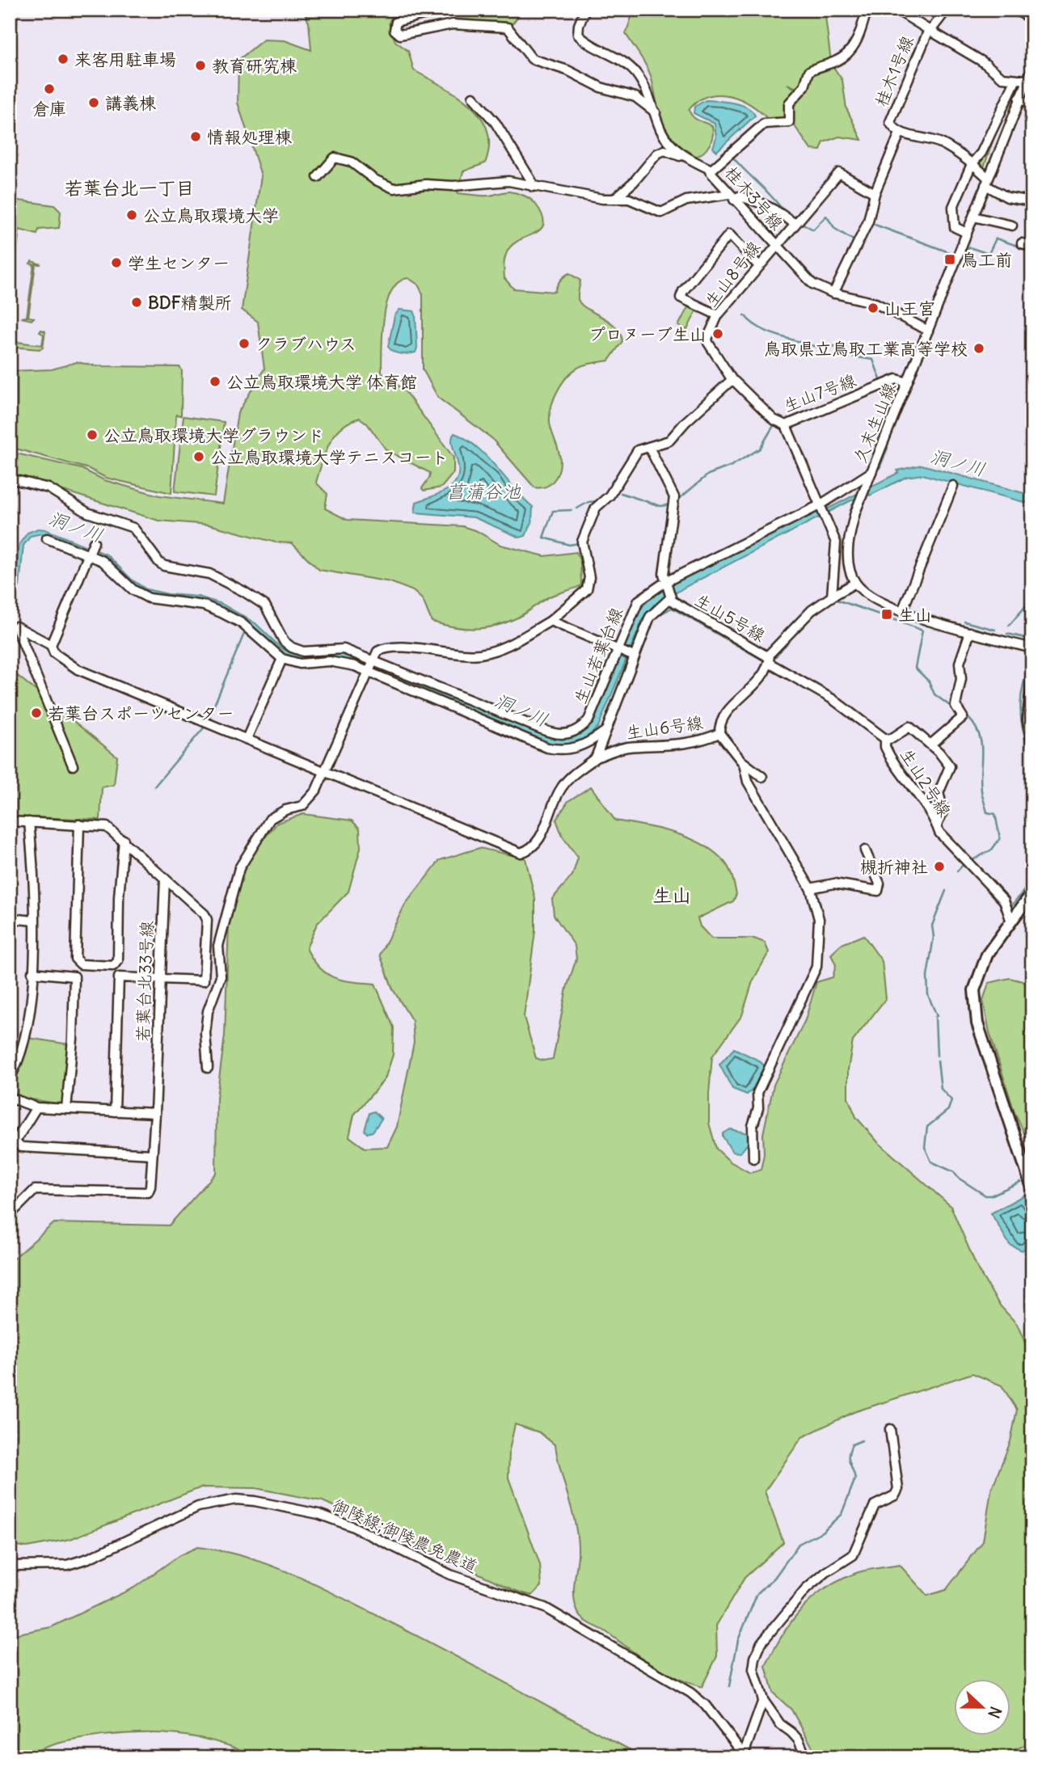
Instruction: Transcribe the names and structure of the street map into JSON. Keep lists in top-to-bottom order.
{
  "streets": {
    "street": [
      "桂木1号線",
      "桂木3号線",
      "生山8号線",
      "生山7号線",
      "久末生山線",
      "生山5号線",
      "生山若葉台線",
      "生山6号線",
      "生山2号線",
      "若葉台北33号線",
      "御陵線;御陵農免農道"
    ]
  },
  "crossings": [
    ["桂木1号線", "久末生山線"],
    ["桂木3号線", "生山8号線"],
    ["桂木3号線", "久末生山線"],
    ["生山8号線", "生山7号線"],
    ["生山7号線", "久末生山線"],
    ["久末生山線", "生山5号線"],
    ["久末生山線", "生山若葉台線"],
    ["生山5号線", "生山若葉台線"],
    ["生山5号線", "生山6号線"],
    ["生山5号線", "生山2号線"],
    ["生山6号線", "生山2号線"]
  ],
  "districts": ["若葉台北一丁目", "生山"],
  "water": ["洞ノ川", "菖蒲谷池"],
  "places": {
    "other": [
      "来客用駐車場",
      "教育研究棟",
      "倉庫",
      "講義棟",
      "情報処理棟",
      "公立鳥取環境大学",
      "学生センター",
      "BDF精製所",
      "山王宮",
      "プロヌーブ生山",
      "クラブハウス",
      "鳥取県立鳥取工業高等学校",
      "公立鳥取環境大学 体育館",
      "公立鳥取環境大学グラウンド",
      "公立鳥取環境大学テニスコート",
      "若葉台スポーツセンター",
      "槻折神社"
    ],
    "transit": ["鳥工前", "生山"]
  },
  "north": "right"
}
